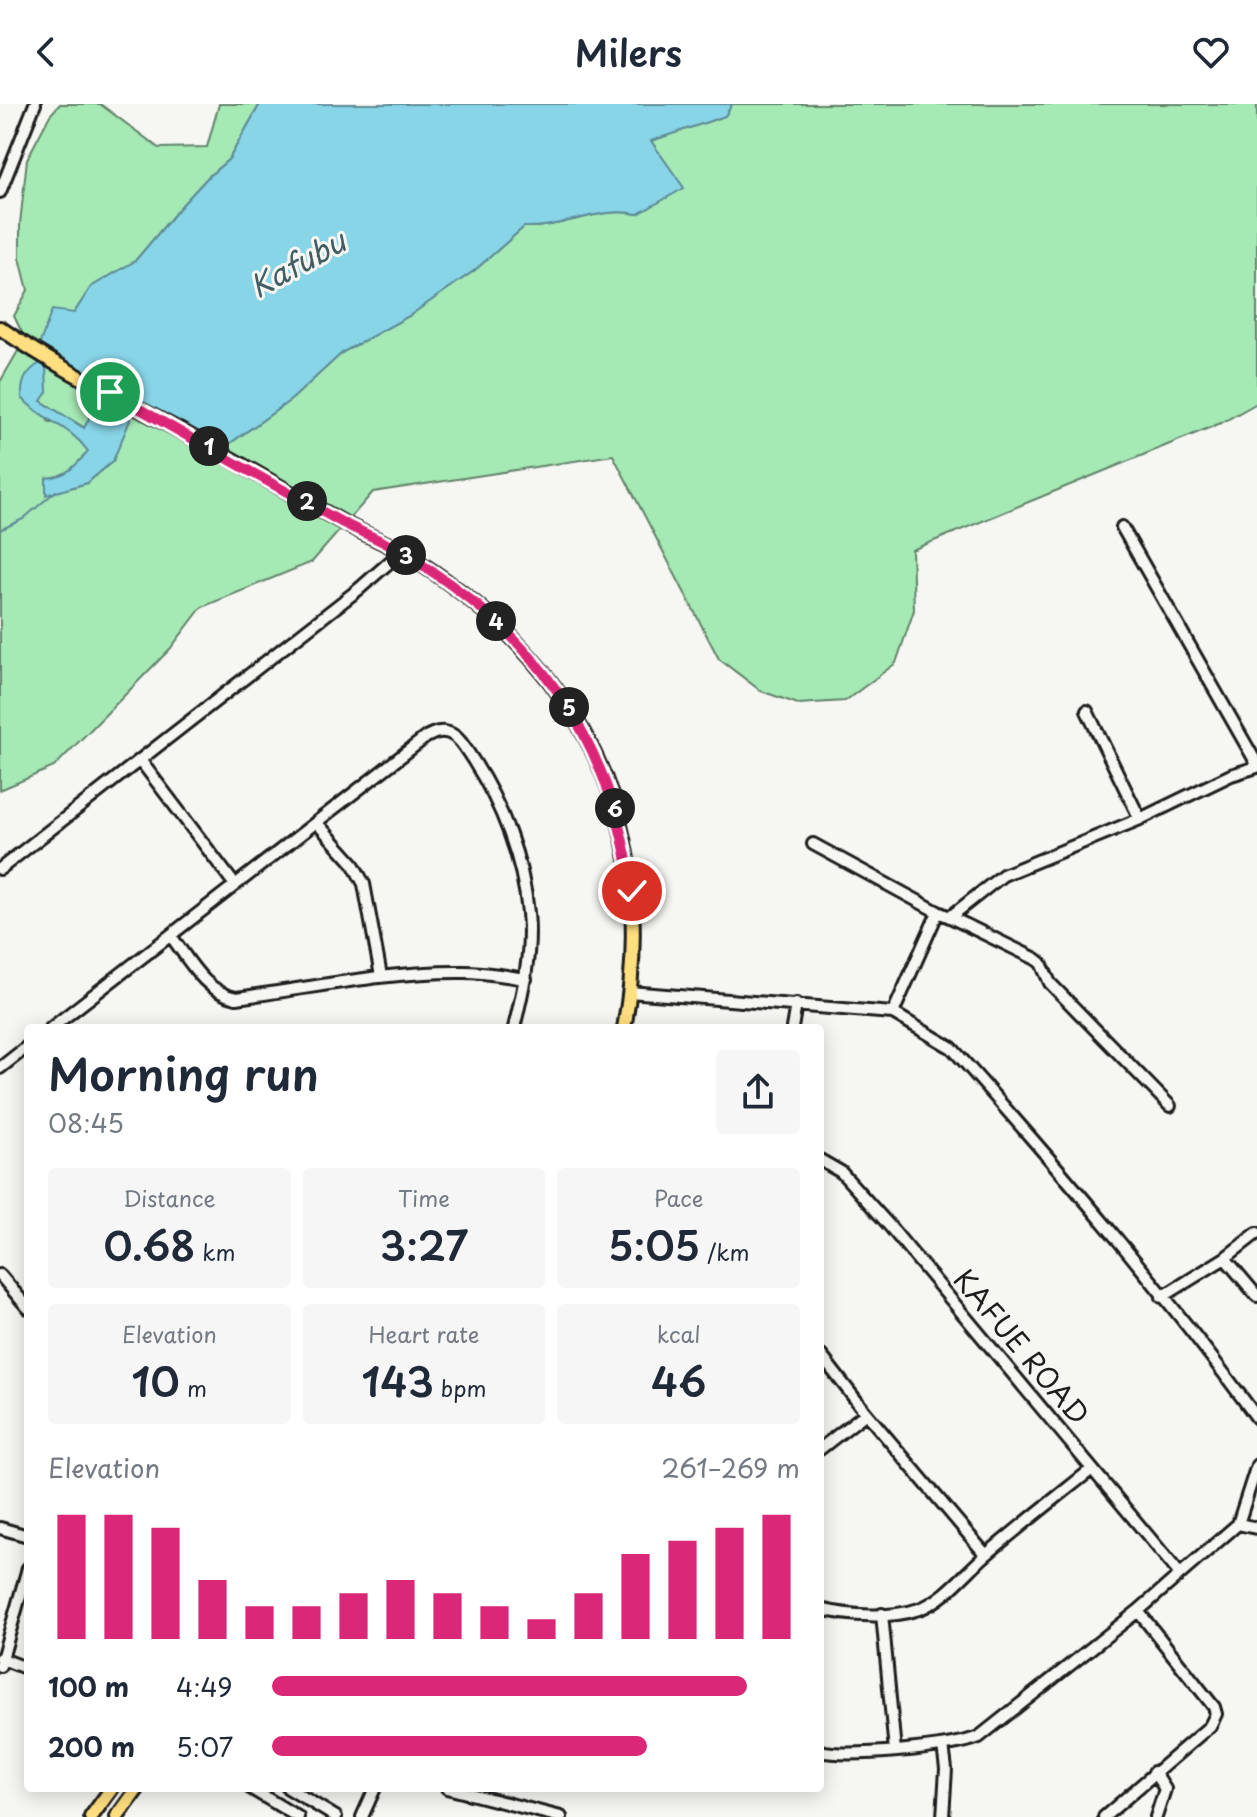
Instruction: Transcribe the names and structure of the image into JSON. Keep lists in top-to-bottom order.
{
  "streets": {
    "street": ["KAFUE ROAD"]
  },
  "water": ["Kafubu"],
  "page": {
    "header": "Milers",
    "pins": [
      "1",
      "2",
      "3",
      "4",
      "5",
      "6"
    ],
    "heading": ["Morning run", "08:45"],
    "stats": [
      ["Distance", "0.68 km"],
      ["Time", "3:27"],
      ["Pace", "5:05 /km"],
      ["Elevation", "10 m"],
      ["Heart rate", "143 bpm"],
      ["kcal", "46"]
    ],
    "chart": ["Elevation", "261–269 m"],
    "list": [
      {
        "name": "100 m",
        "note": "4:49"
      },
      {
        "name": "200 m",
        "note": "5:07"
      }
    ]
  }
}
